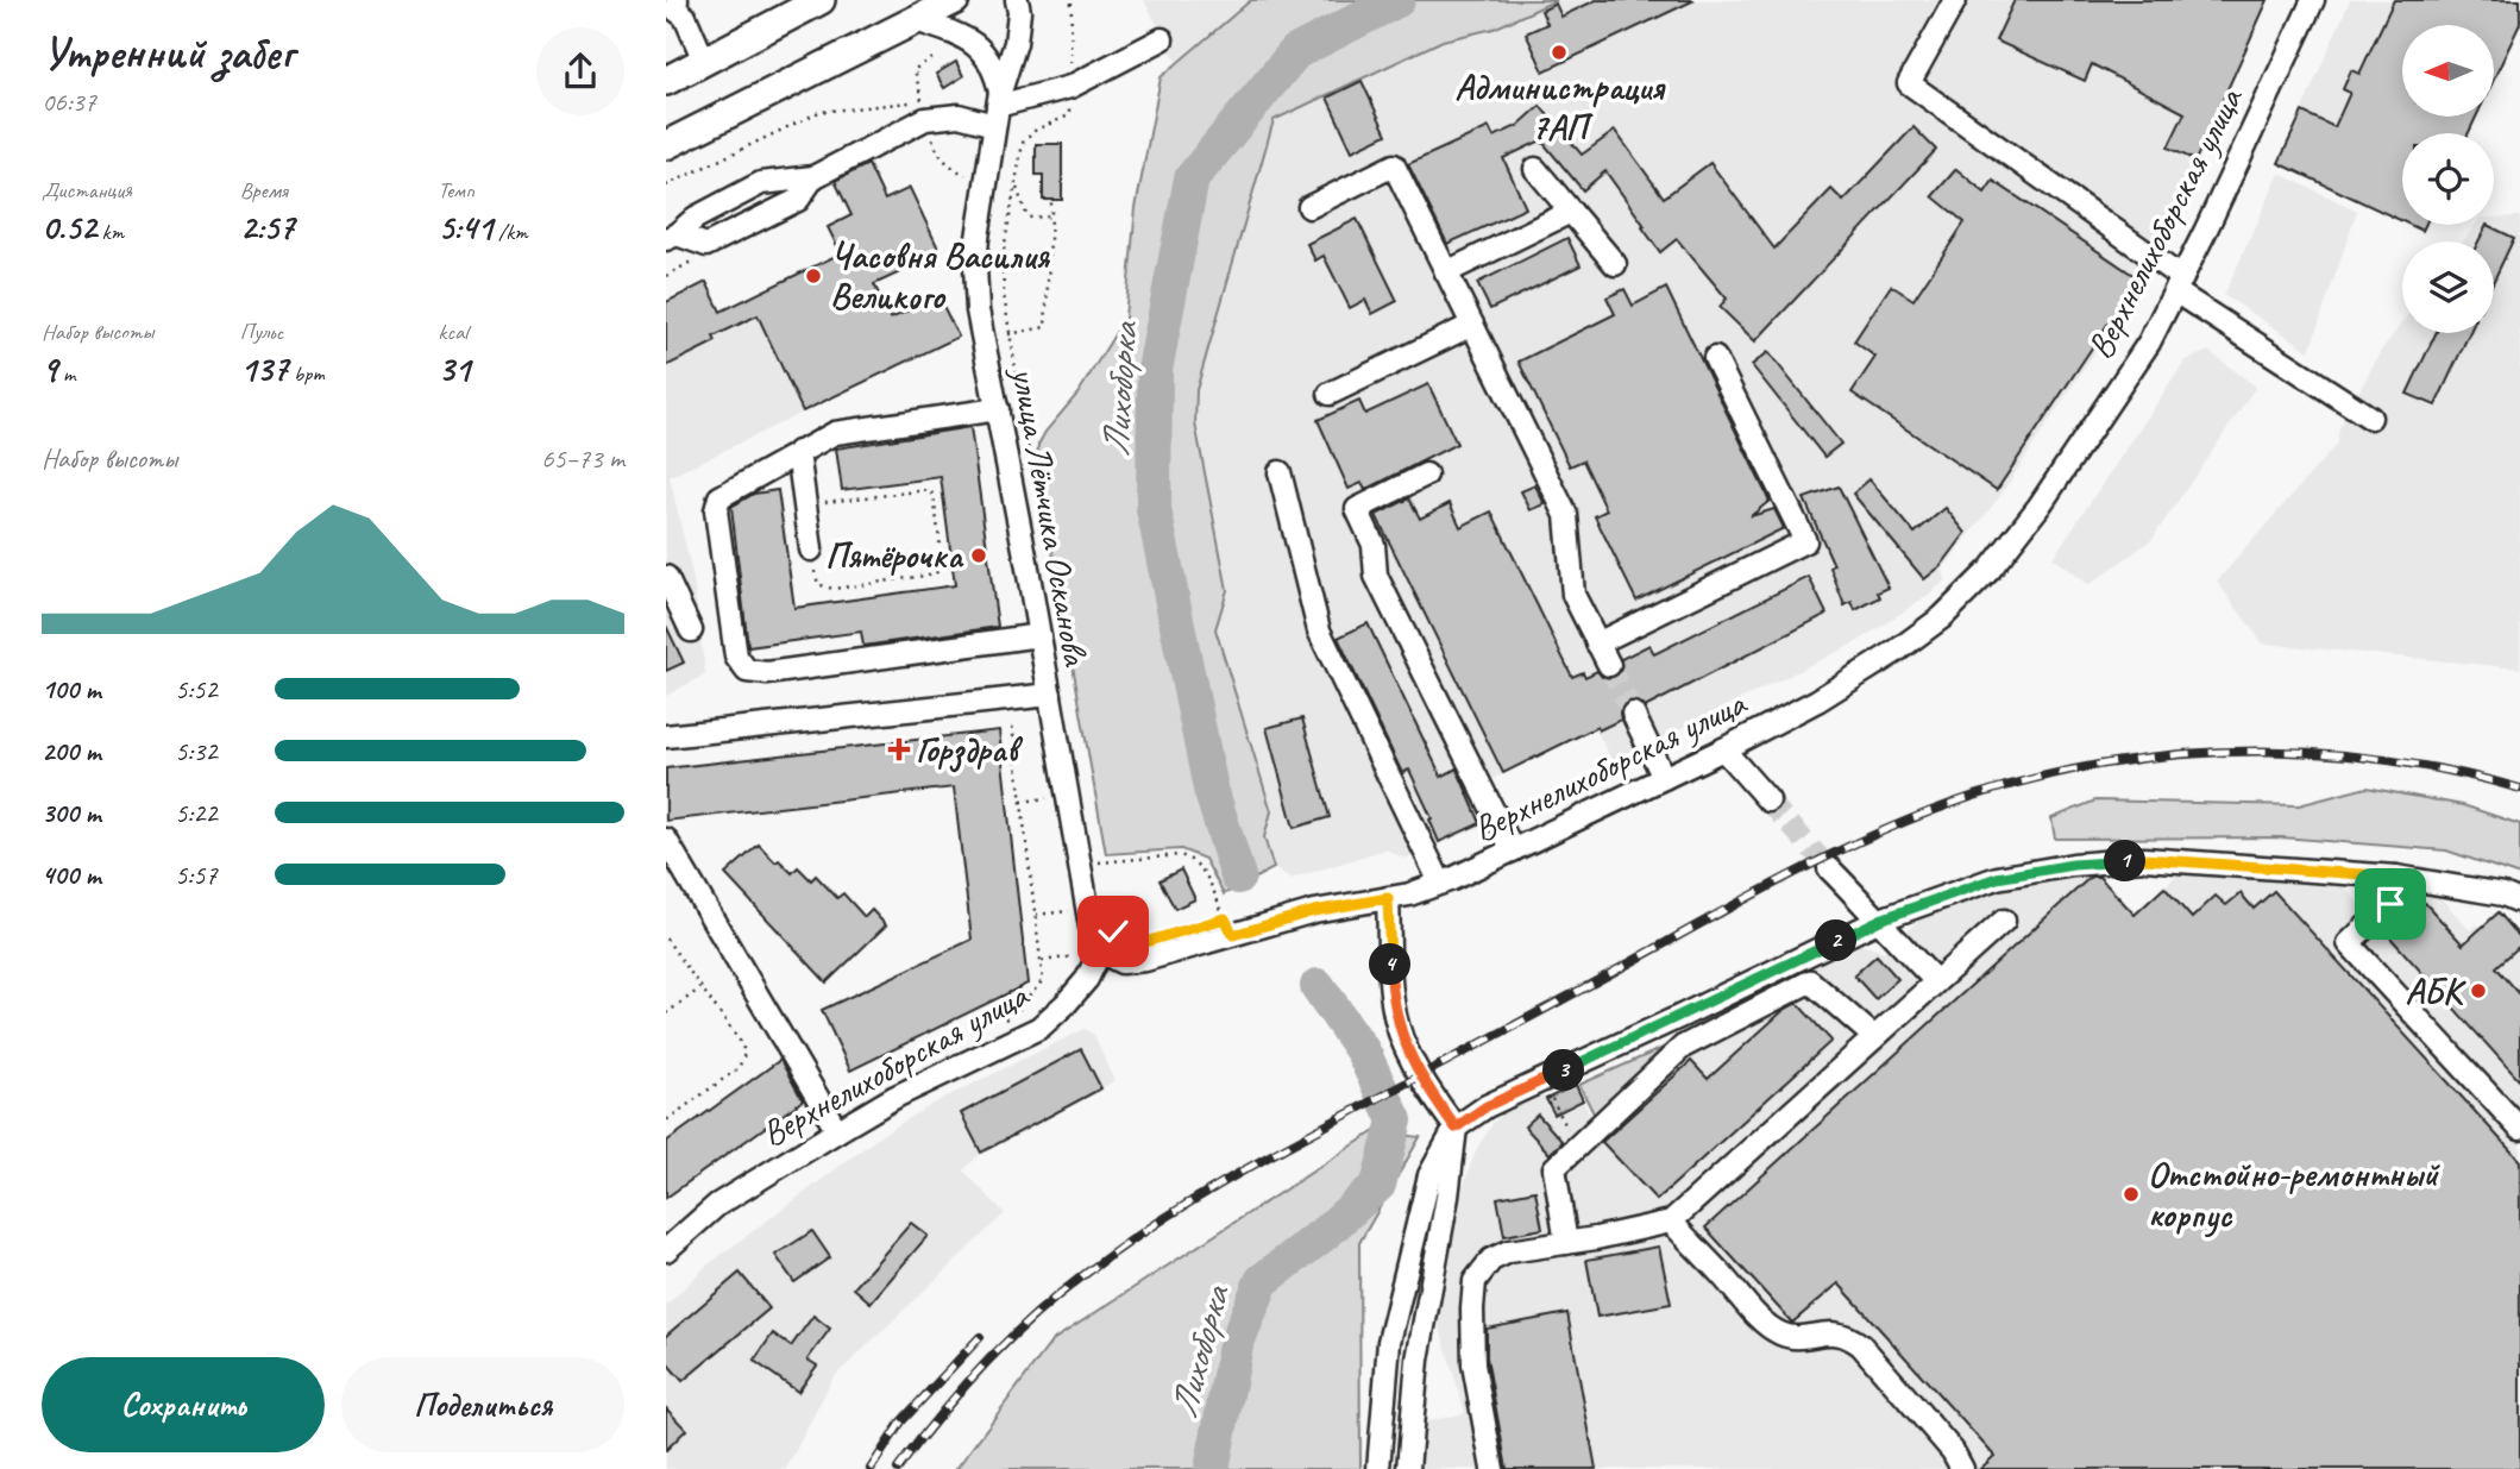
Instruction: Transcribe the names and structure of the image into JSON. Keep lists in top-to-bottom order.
{
  "streets": {
    "street": ["Верхнелихоборская улица", "улица Лётчика Осканова"]
  },
  "crossings": [
    ["Верхнелихоборская улица", "улица Лётчика Осканова"]
  ],
  "water": ["Лихоборка"],
  "places": {
    "other": [
      "Администрация 7АП",
      "Часовня Василия Великого",
      "Пятёрочка",
      "АБК",
      "Отстойно-ремонтный корпус"
    ],
    "health": ["Горздрав"]
  },
  "north": "left",
  "page": {
    "heading": ["Утренний забег", "06:37"],
    "stats": [
      ["Дистанция", "0.52 km"],
      ["Время", "2:57"],
      ["Темп", "5:41 /km"],
      ["Набор высоты", "9 m"],
      ["Пульс", "137 bpm"],
      ["kcal", "31"]
    ],
    "chart": ["Набор высоты", "65–73 m"],
    "list": [
      {
        "name": "100 m",
        "note": "5:52"
      },
      {
        "name": "200 m",
        "note": "5:32"
      },
      {
        "name": "300 m",
        "note": "5:22"
      },
      {
        "name": "400 m",
        "note": "5:57"
      }
    ],
    "pins": [
      "1",
      "2",
      "4",
      "3"
    ],
    "buttons": ["Сохранить", "Поделиться"]
  }
}
